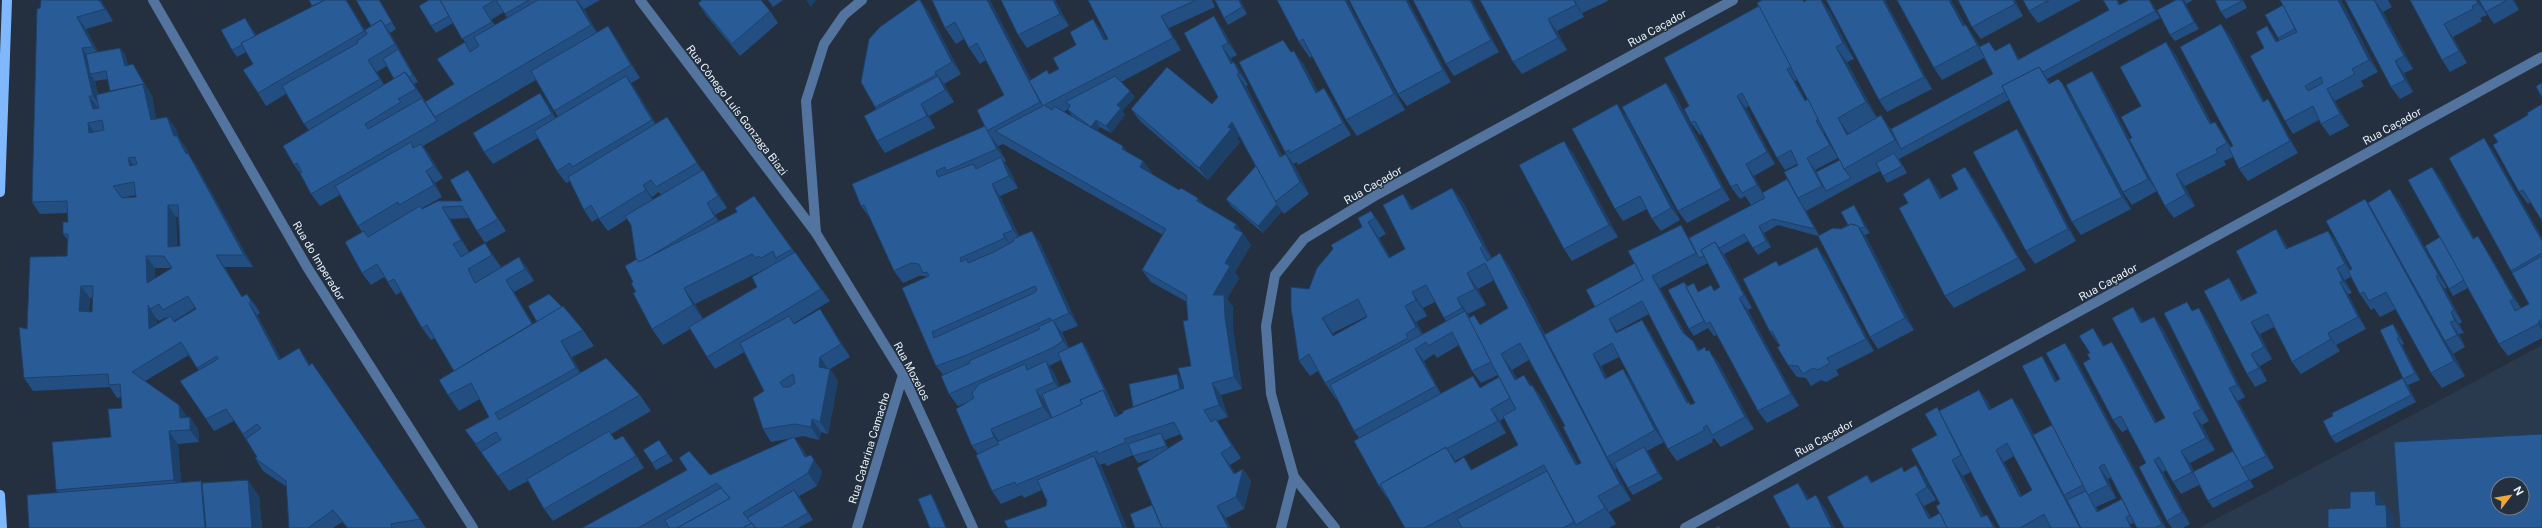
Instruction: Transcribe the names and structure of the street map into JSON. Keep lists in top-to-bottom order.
{
  "streets": {
    "street": [
      "Rua Caçador",
      "Rua Cônego Luís Gonzaga Biazi",
      "Rua do Imperador",
      "Rua Mozelos",
      "Rua Catarina Camacho"
    ]
  },
  "crossings": [
    ["Rua Cônego Luís Gonzaga Biazi", "Rua Mozelos"],
    ["Rua Mozelos", "Rua Catarina Camacho"]
  ],
  "north": "top right"
}
